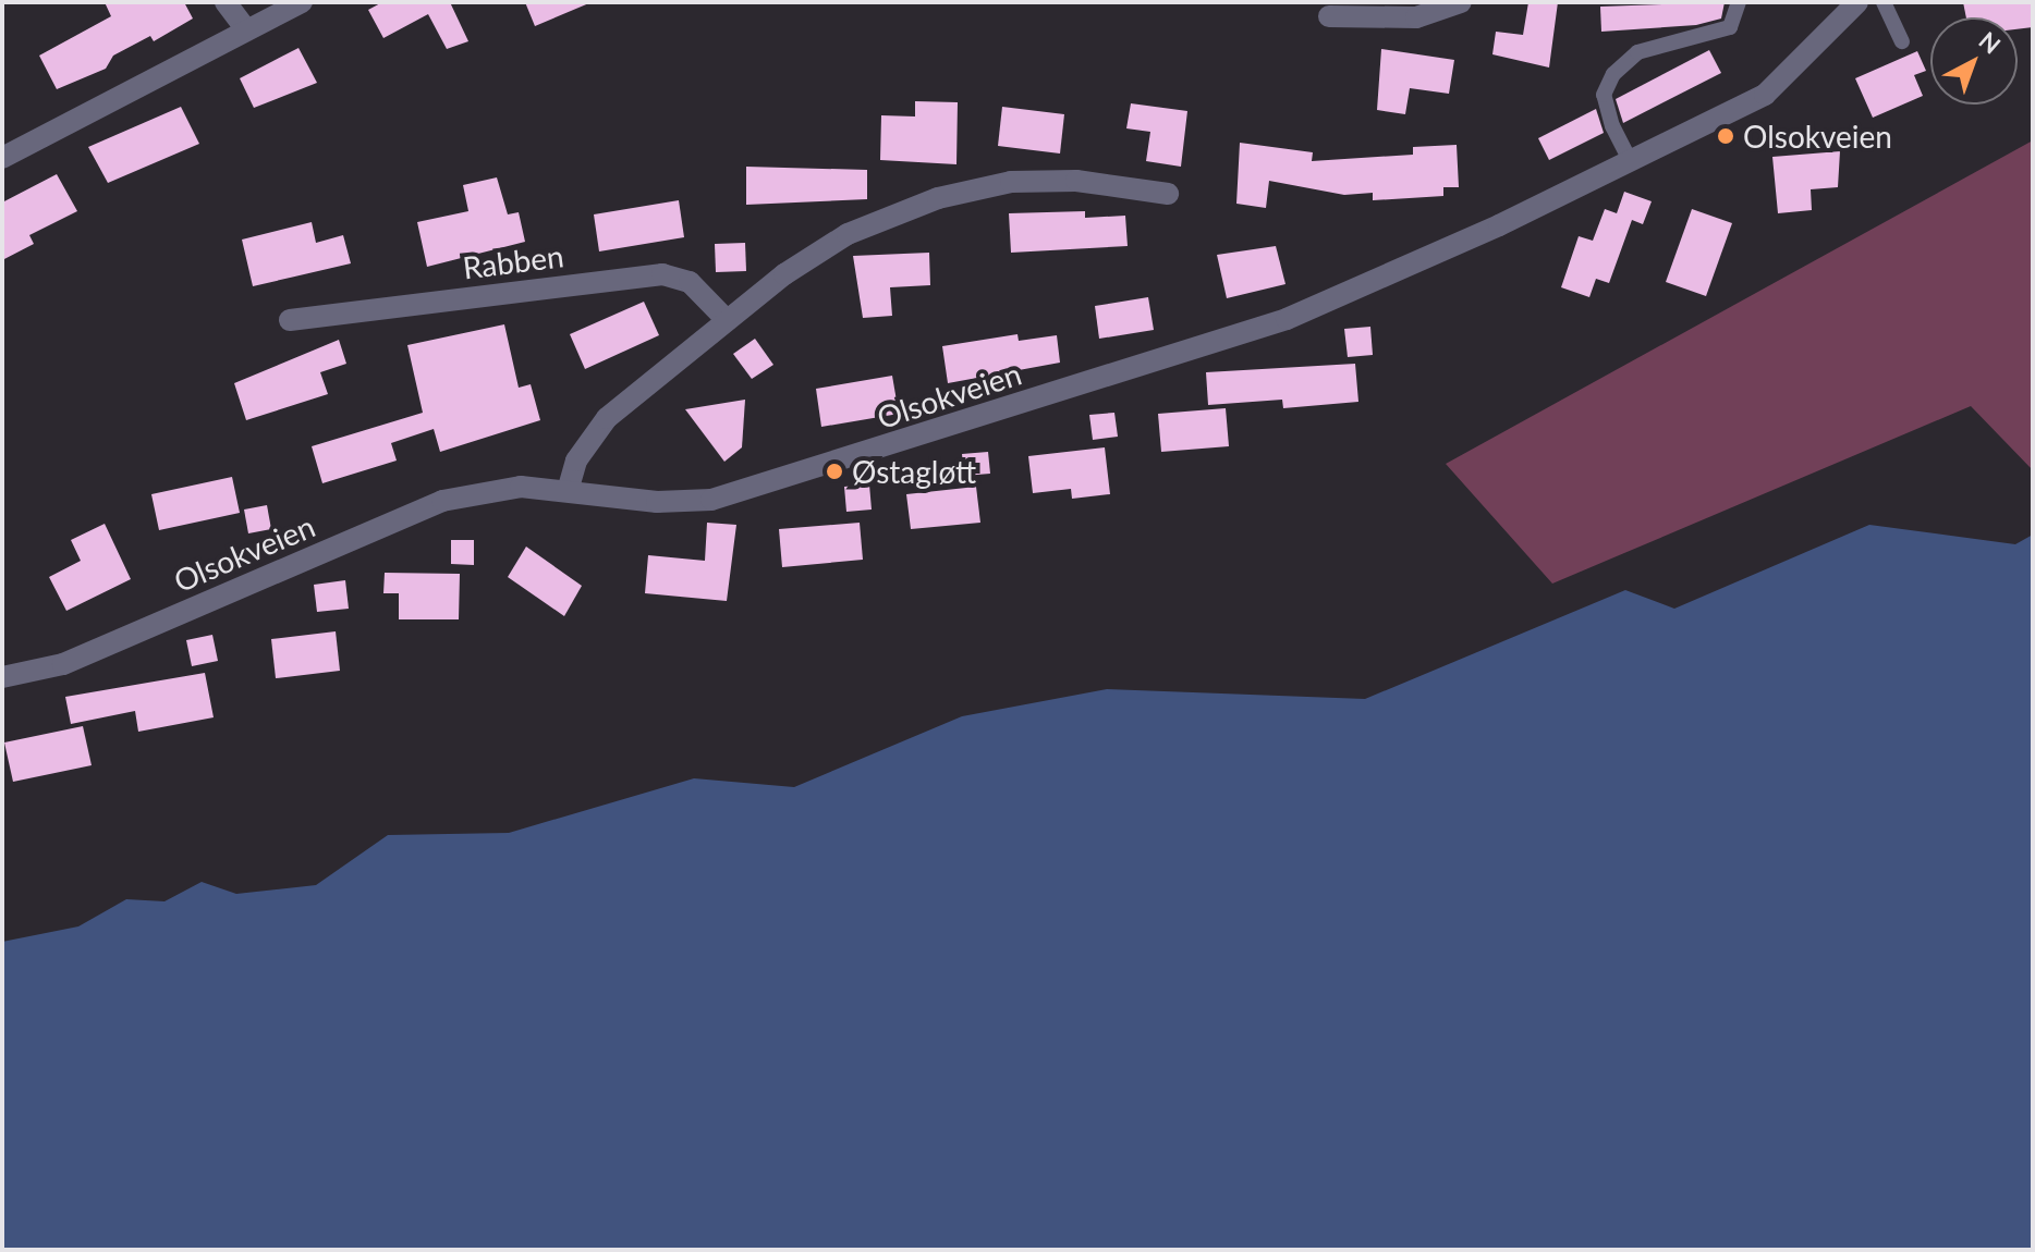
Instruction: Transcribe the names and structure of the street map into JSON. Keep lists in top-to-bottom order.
{
  "streets": {
    "street": ["Rabben", "Olsokveien"]
  },
  "places": ["Olsokveien", "Østagløtt"],
  "north": "top right"
}
